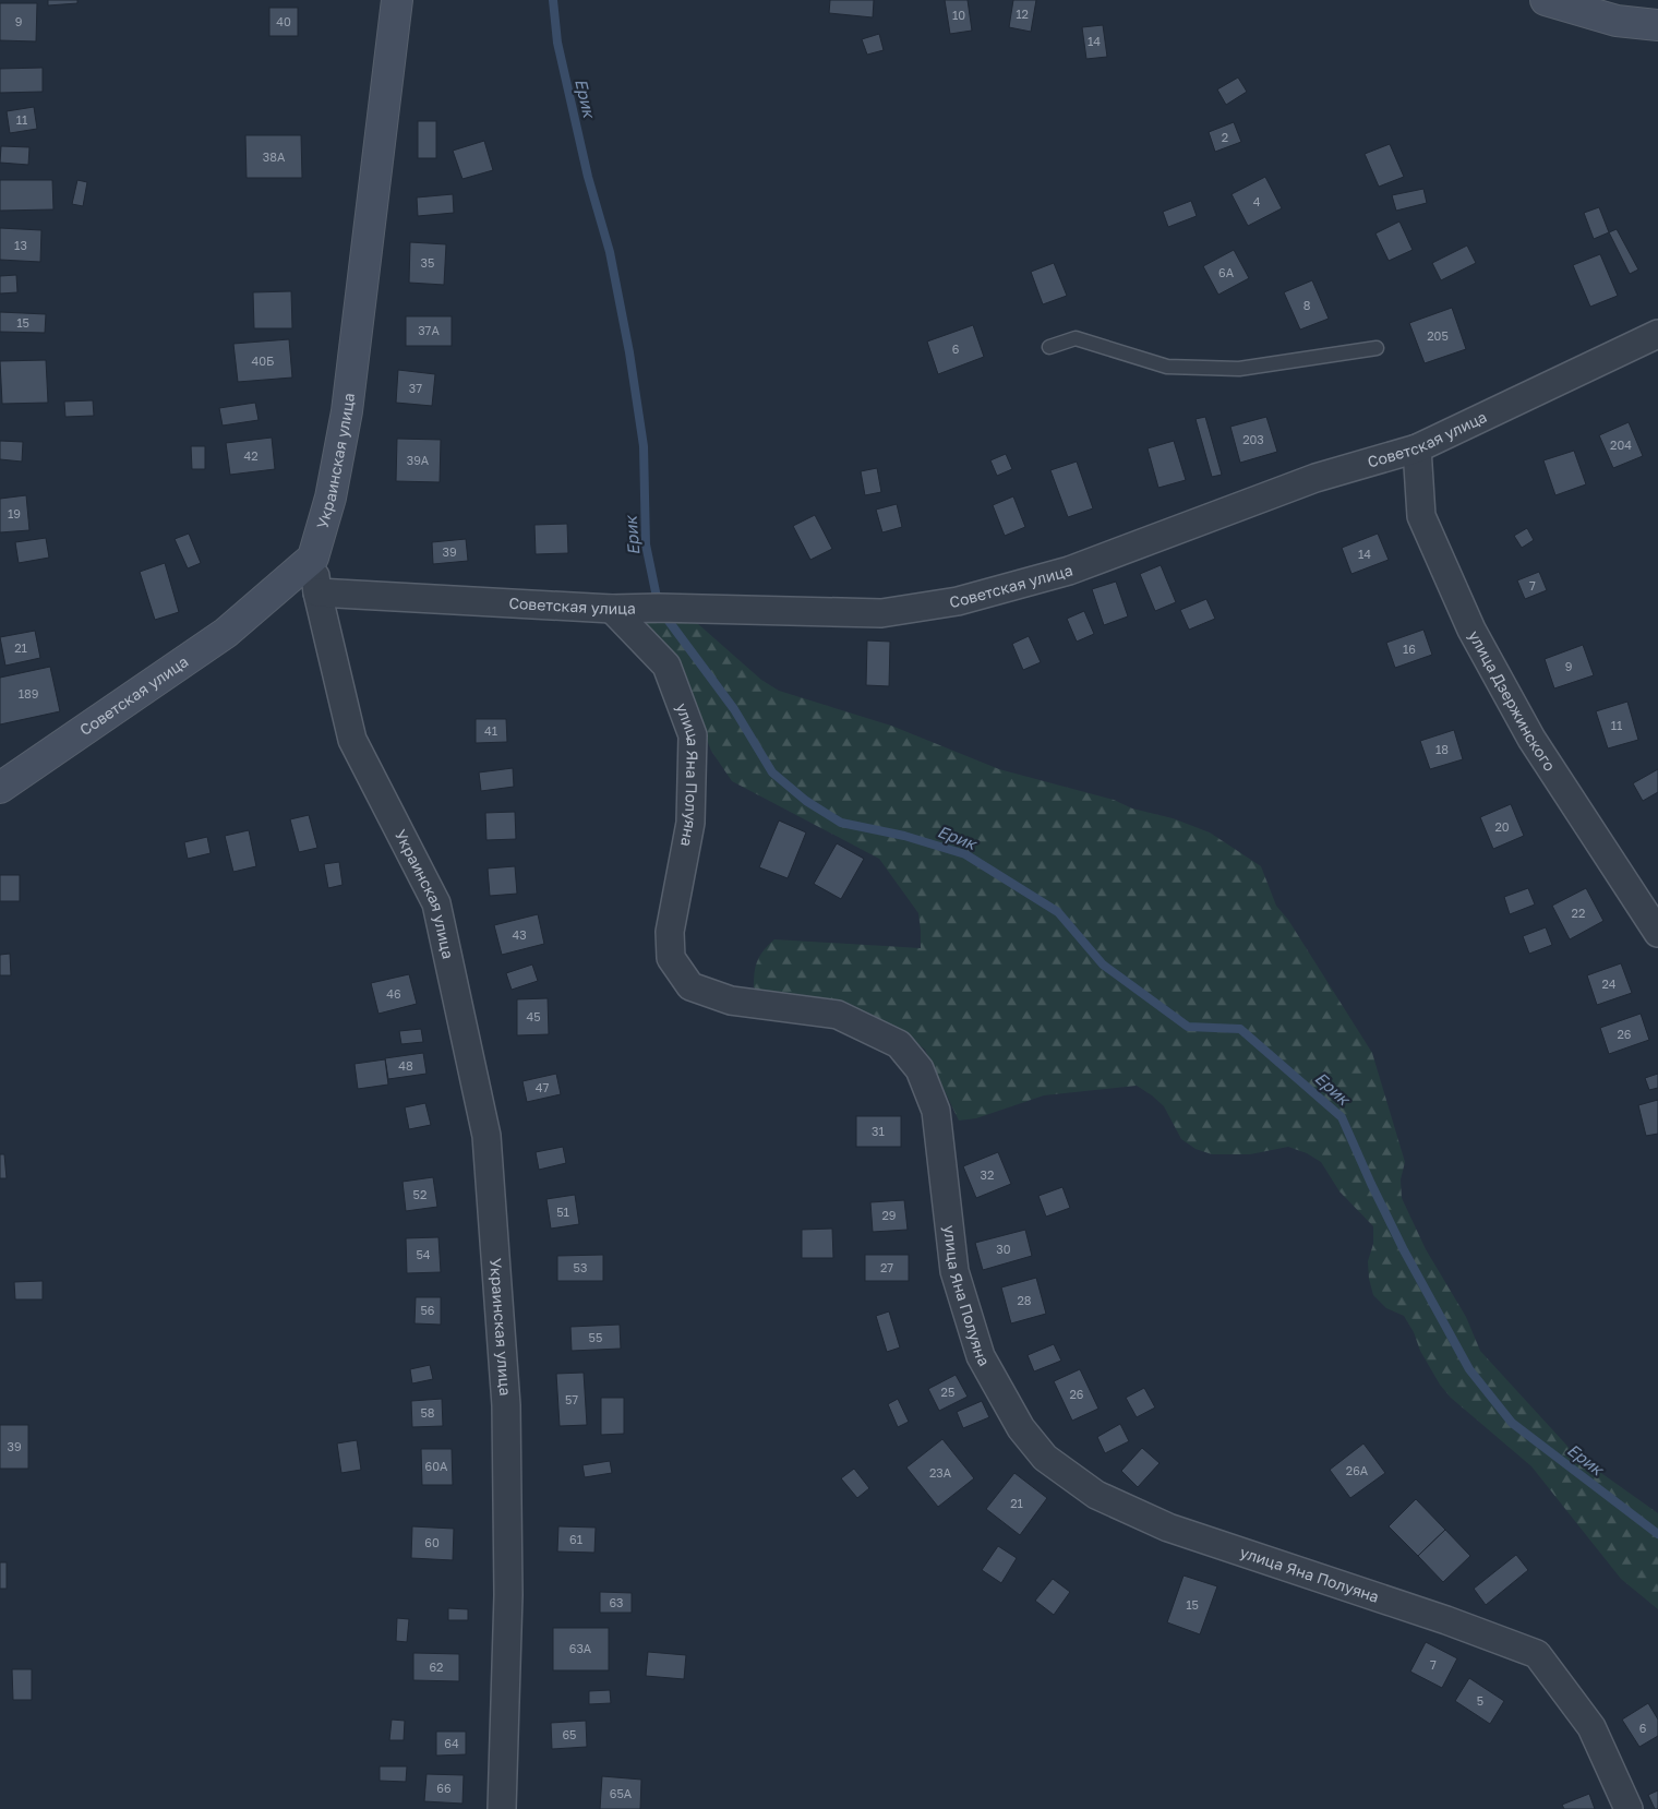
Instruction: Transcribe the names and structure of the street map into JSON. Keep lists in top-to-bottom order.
{
  "streets": {
    "street": [
      "Советская улица",
      "Украинская улица",
      "улица Дзержинского",
      "улица Яна Полуяна"
    ]
  },
  "crossings": [
    ["Советская улица", "Украинская улица"],
    ["Советская улица", "улица Дзержинского"],
    ["Советская улица", "улица Яна Полуяна"]
  ],
  "water": ["Ерик"],
  "house_numbers": [
    "12",
    "10",
    "9",
    "40",
    "14",
    "11",
    "2",
    "38А",
    "4",
    "13",
    "35",
    "6А",
    "8",
    "15",
    "37А",
    "205",
    "6",
    "40Б",
    "37",
    "203",
    "204",
    "42",
    "39А",
    "19",
    "39",
    "14",
    "7",
    "21",
    "16",
    "9",
    "189",
    "11",
    "41",
    "18",
    "20",
    "22",
    "43",
    "24",
    "46",
    "45",
    "26",
    "48",
    "47",
    "31",
    "32",
    "52",
    "51",
    "29",
    "30",
    "54",
    "53",
    "27",
    "28",
    "56",
    "55",
    "25",
    "26",
    "57",
    "58",
    "39",
    "60А",
    "26А",
    "23А",
    "21",
    "61",
    "60",
    "63",
    "15",
    "63А",
    "7",
    "62",
    "5",
    "6",
    "65",
    "64",
    "66",
    "65А"
  ]
}
